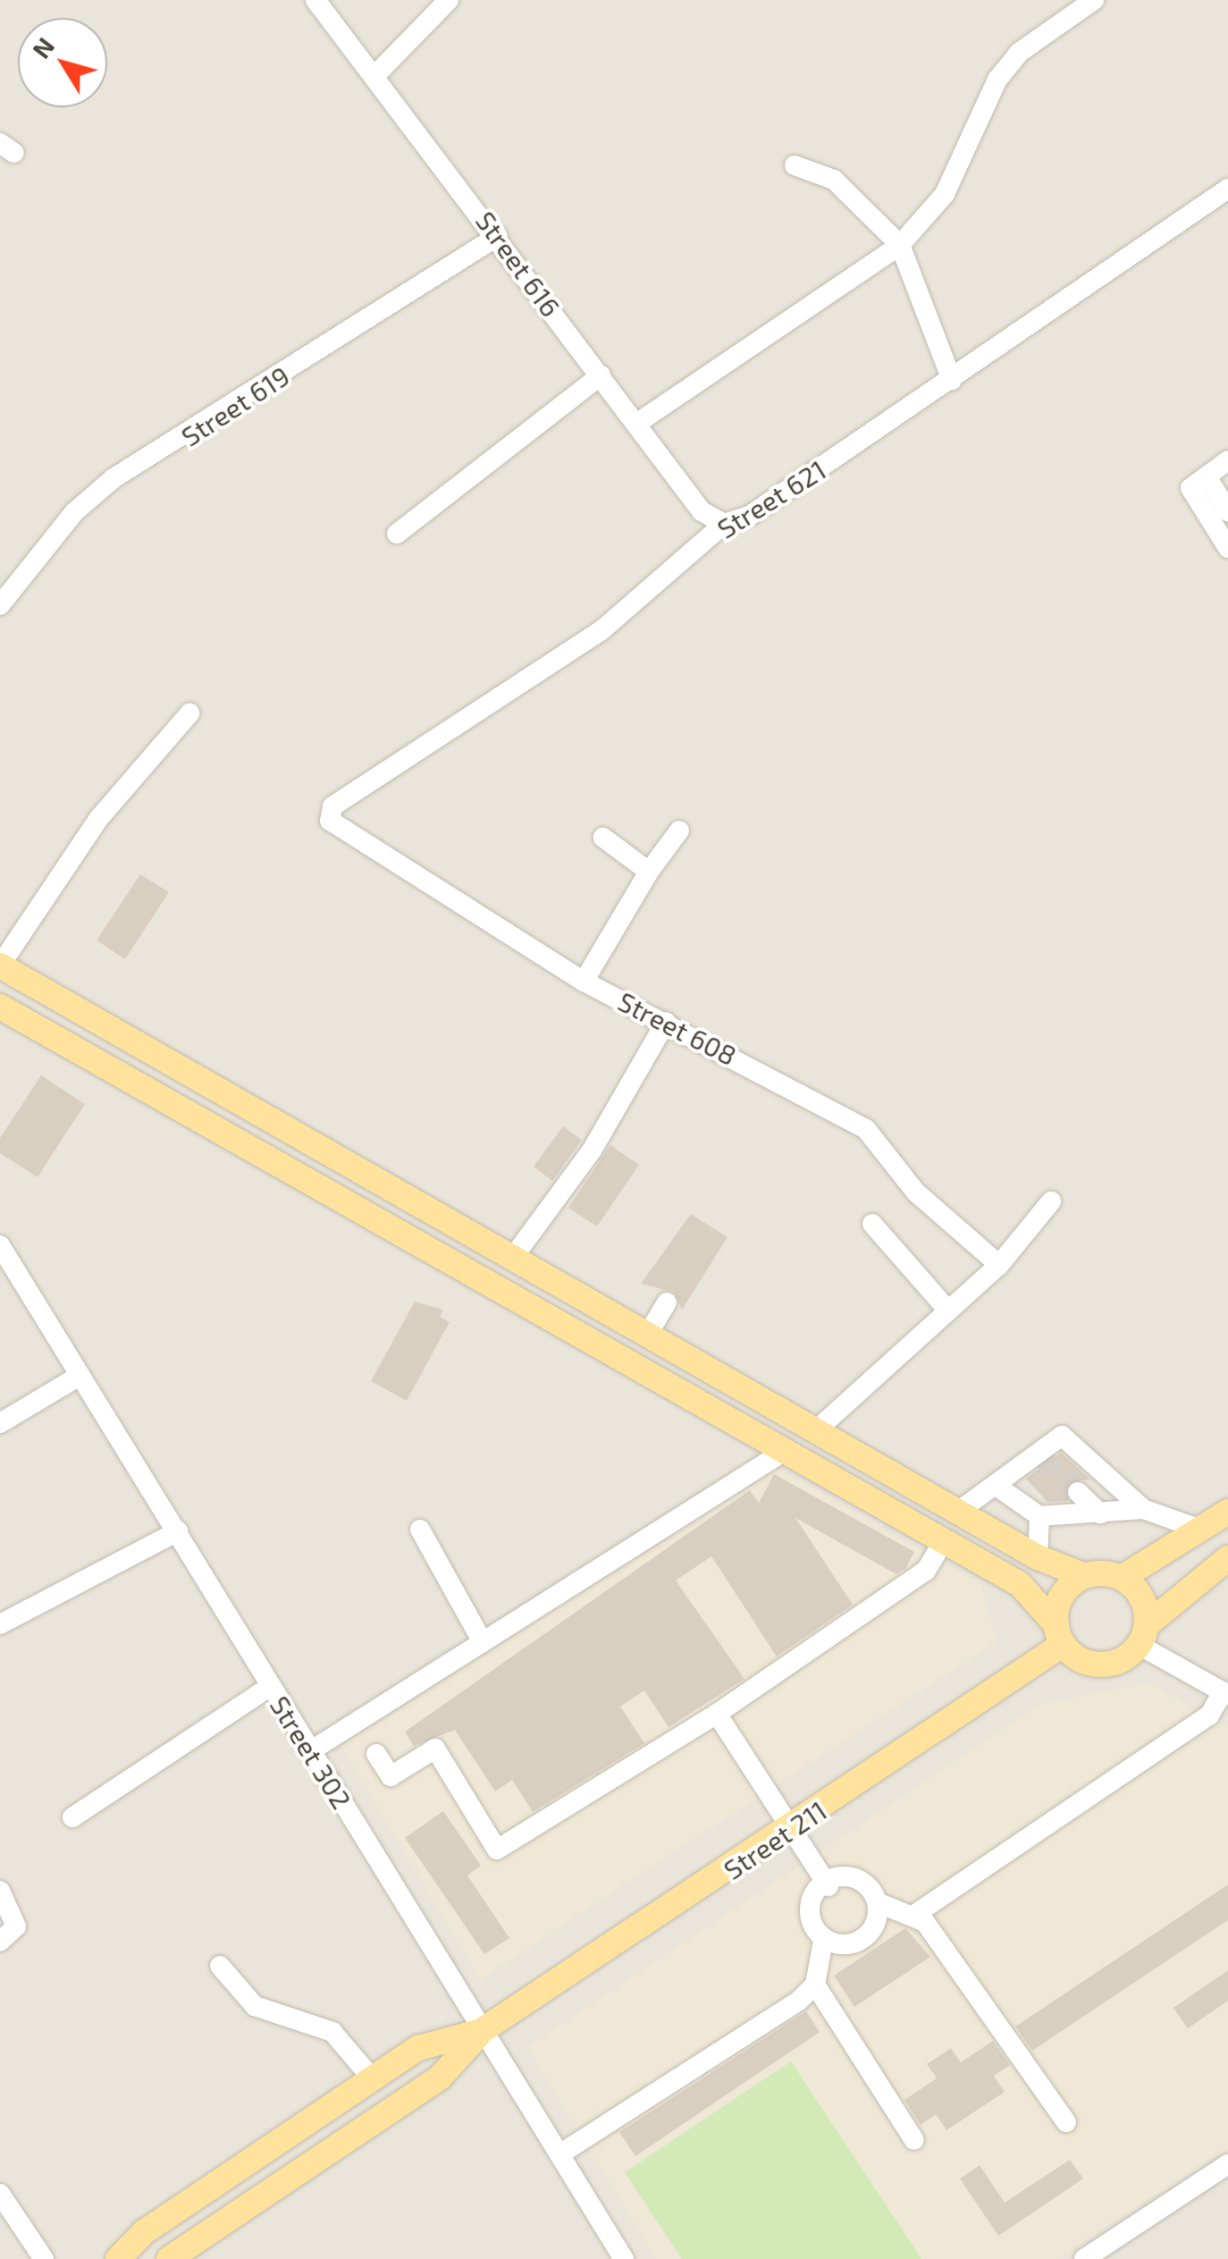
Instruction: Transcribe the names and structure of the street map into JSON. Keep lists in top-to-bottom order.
{
  "streets": {
    "main road": ["Street 211"],
    "street": [
      "Street 616",
      "Street 619",
      "Street 621",
      "Street 608",
      "Street 302"
    ]
  },
  "crossings": [
    ["Street 616", "Street 619"],
    ["Street 616", "Street 621"],
    ["Street 621", "Street 608"],
    ["Street 302", "Street 211"]
  ],
  "north": "top left"
}
